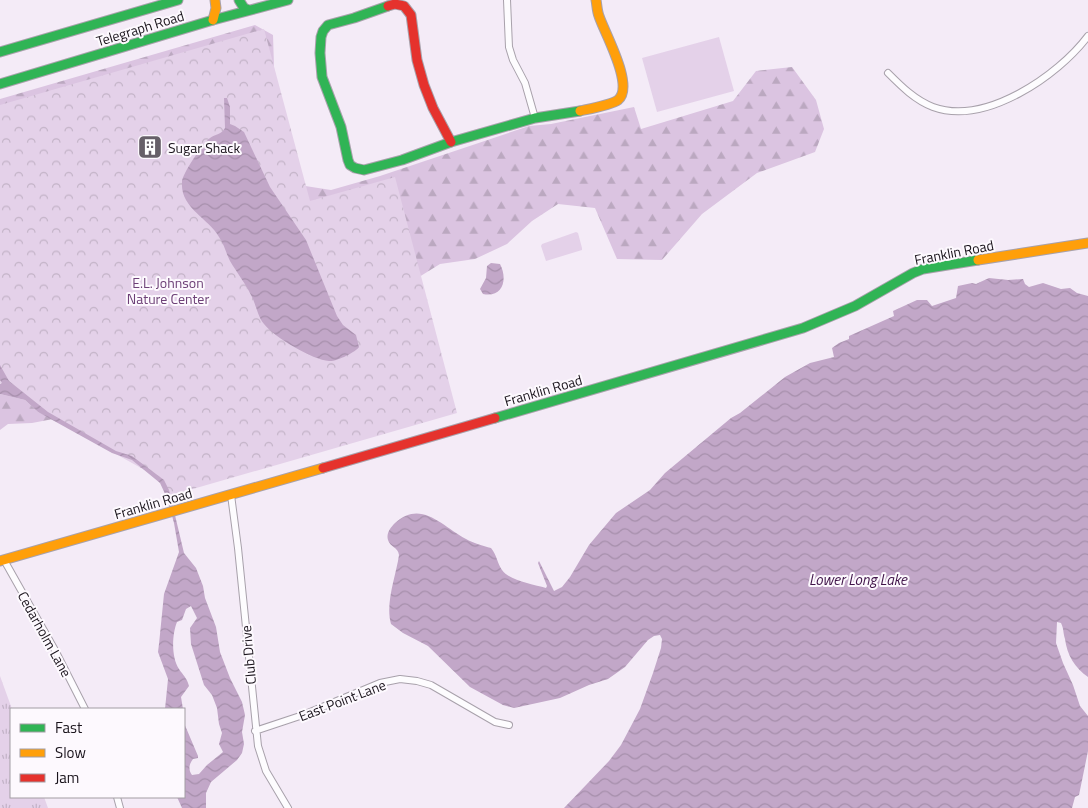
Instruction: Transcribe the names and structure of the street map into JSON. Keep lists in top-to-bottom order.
{
  "streets": {
    "main road": ["Telegraph Road", "Franklin Road"],
    "street": ["Cedarholm Lane", "Club Drive", "East Point Lane"]
  },
  "crossings": [
    ["Franklin Road", "Cedarholm Lane"],
    ["Franklin Road", "Club Drive"],
    ["Club Drive", "East Point Lane"]
  ],
  "water": ["Lower Long Lake"],
  "parks": ["E.L. Johnson Nature Center"],
  "places": {
    "building": ["Sugar Shack"]
  },
  "legend": ["Fast", "Slow", "Jam"]
}
